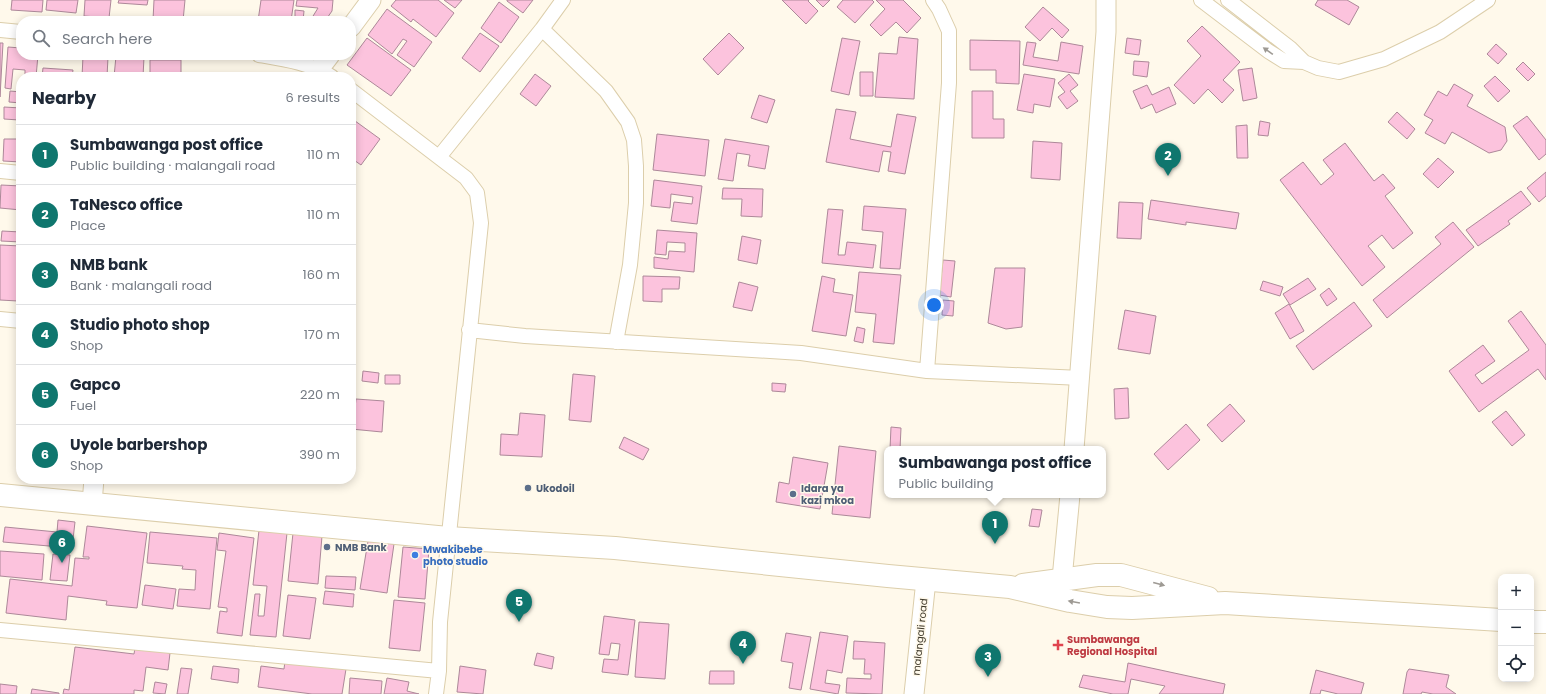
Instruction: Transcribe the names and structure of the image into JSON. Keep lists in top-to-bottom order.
{
  "streets": {
    "street": ["malangali road"]
  },
  "places": {
    "other": [
      "Ukodoil",
      "Idara ya kazi mkoa",
      "NMB Bank",
      "Mwakibebe photo studio"
    ],
    "health": ["Sumbawanga Regional Hospital"]
  },
  "page": {
    "search": "Search here",
    "heading": ["Nearby", "6 results"],
    "list": [
      {
        "mark": "1",
        "name": "Sumbawanga post office",
        "note": "Public building · malangali road",
        "value": "110 m"
      },
      {
        "mark": "2",
        "name": "TaNesco office",
        "note": "Place",
        "value": "110 m"
      },
      {
        "mark": "3",
        "name": "NMB bank",
        "note": "Bank · malangali road",
        "value": "160 m"
      },
      {
        "mark": "4",
        "name": "Studio photo shop",
        "note": "Shop",
        "value": "170 m"
      },
      {
        "mark": "5",
        "name": "Gapco",
        "note": "Fuel",
        "value": "220 m"
      },
      {
        "mark": "6",
        "name": "Uyole barbershop",
        "note": "Shop",
        "value": "390 m"
      }
    ],
    "pins": [
      "2",
      "1",
      "6",
      "5",
      "4",
      "3"
    ],
    "popup": ["Sumbawanga post office", "Public building"],
    "map_buttons": ["+", "−"]
  }
}
